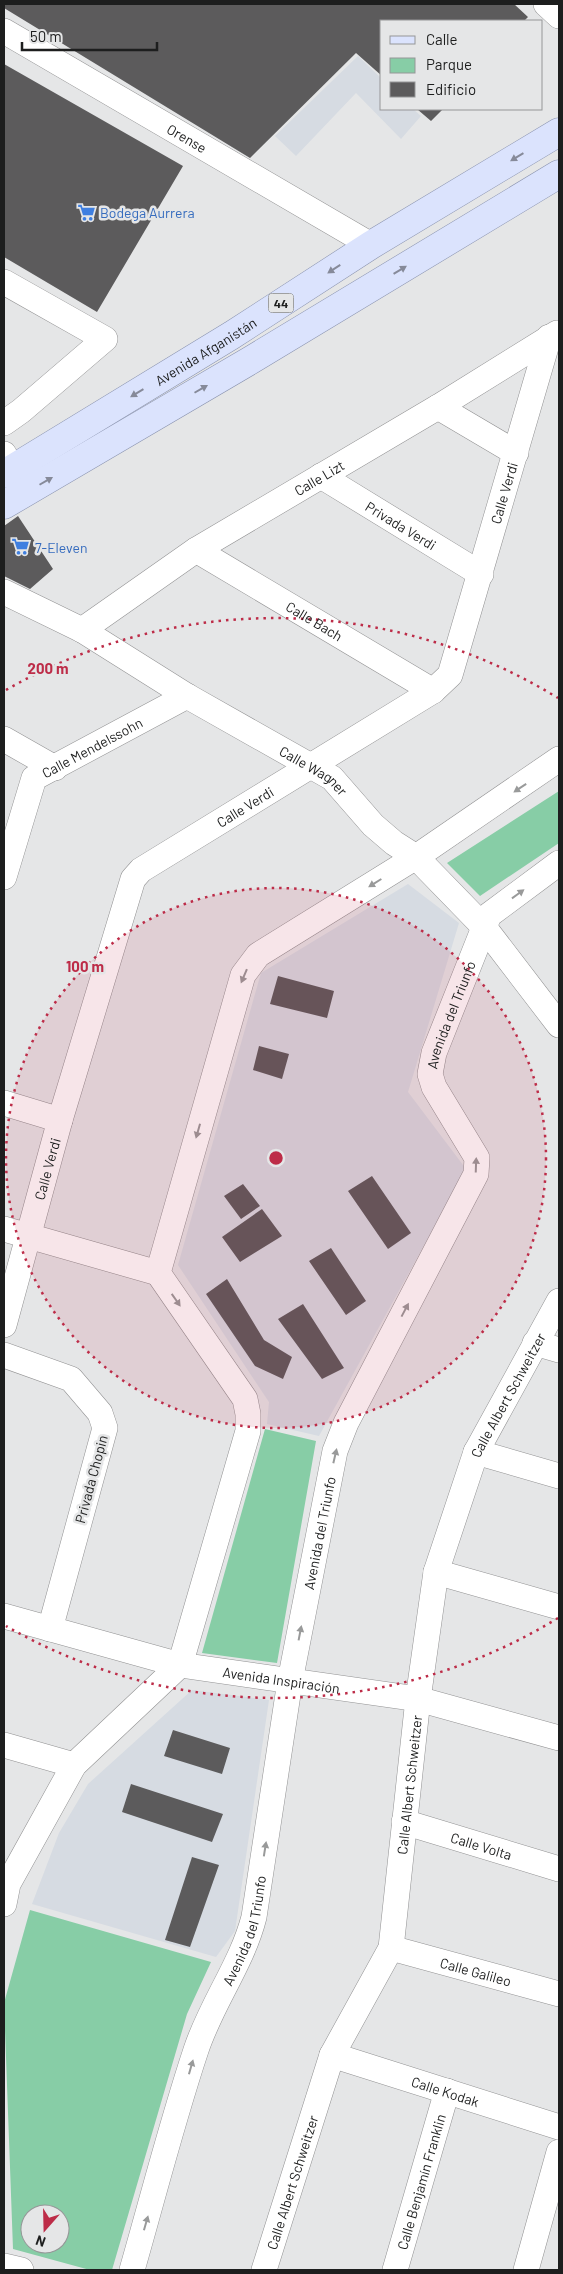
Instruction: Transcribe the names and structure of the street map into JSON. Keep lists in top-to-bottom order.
{
  "streets": {
    "main road": ["44", "Avenida Afganistán"],
    "street": [
      "Orense",
      "Calle Lizt",
      "Calle Verdi",
      "Privada Verdi",
      "Calle Bach",
      "Calle Mendelssohn",
      "Calle Wagner",
      "Avenida del Triunfo",
      "Calle Albert Schweitzer",
      "Privada Chopin",
      "Avenida Inspiración",
      "Calle Volta",
      "Calle Galileo",
      "Calle Kodak",
      "Calle Benjamín Franklin"
    ]
  },
  "crossings": [
    ["Orense", "Avenida Afganistán"],
    ["Calle Lizt", "Calle Verdi"],
    ["Calle Lizt", "Privada Verdi"],
    ["Calle Lizt", "Calle Bach"],
    ["Calle Lizt", "Calle Wagner"],
    ["Calle Verdi", "Privada Verdi"],
    ["Calle Verdi", "Calle Bach"],
    ["Calle Verdi", "Calle Wagner"],
    ["Calle Mendelssohn", "Calle Wagner"],
    ["Calle Wagner", "Avenida del Triunfo"],
    ["Avenida del Triunfo", "Avenida Inspiración"],
    ["Calle Albert Schweitzer", "Avenida Inspiración"],
    ["Calle Albert Schweitzer", "Calle Volta"],
    ["Calle Albert Schweitzer", "Calle Galileo"],
    ["Calle Albert Schweitzer", "Calle Kodak"],
    ["Privada Chopin", "Avenida Inspiración"],
    ["Calle Kodak", "Calle Benjamín Franklin"]
  ],
  "one_way": ["Avenida del Triunfo"],
  "places": {
    "supermarket": ["Bodega Aurrera", "7-Eleven"]
  },
  "legend": ["Calle", "Parque", "Edificio"],
  "scale_bar": "50 m",
  "north": "bottom",
  "rings": ["200 m", "100 m"]
}
